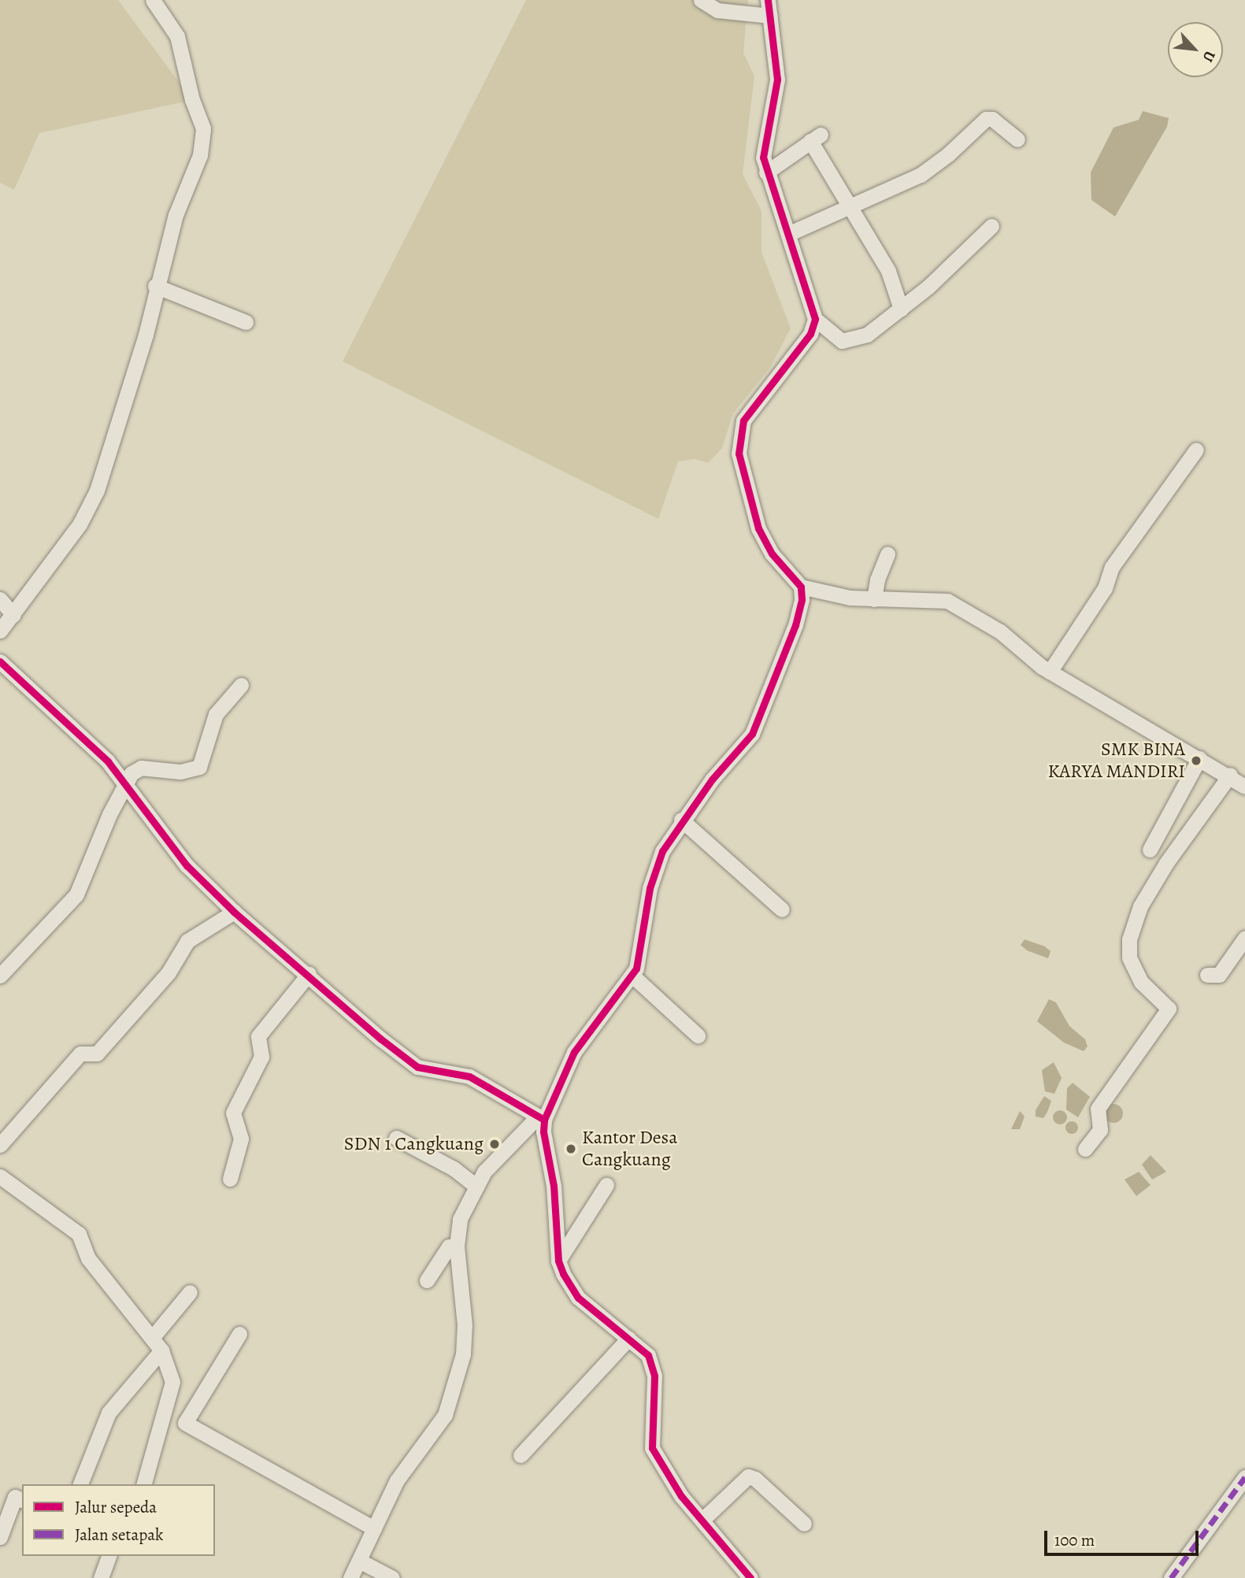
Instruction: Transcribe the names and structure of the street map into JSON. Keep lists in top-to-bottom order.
{
  "places": ["SMK BINA KARYA MANDIRI", "SDN 1 Cangkuang", "Kantor Desa Cangkuang"],
  "legend": ["Jalur sepeda", "Jalan setapak"],
  "scale_bar": "100 m",
  "north": "bottom right"
}
